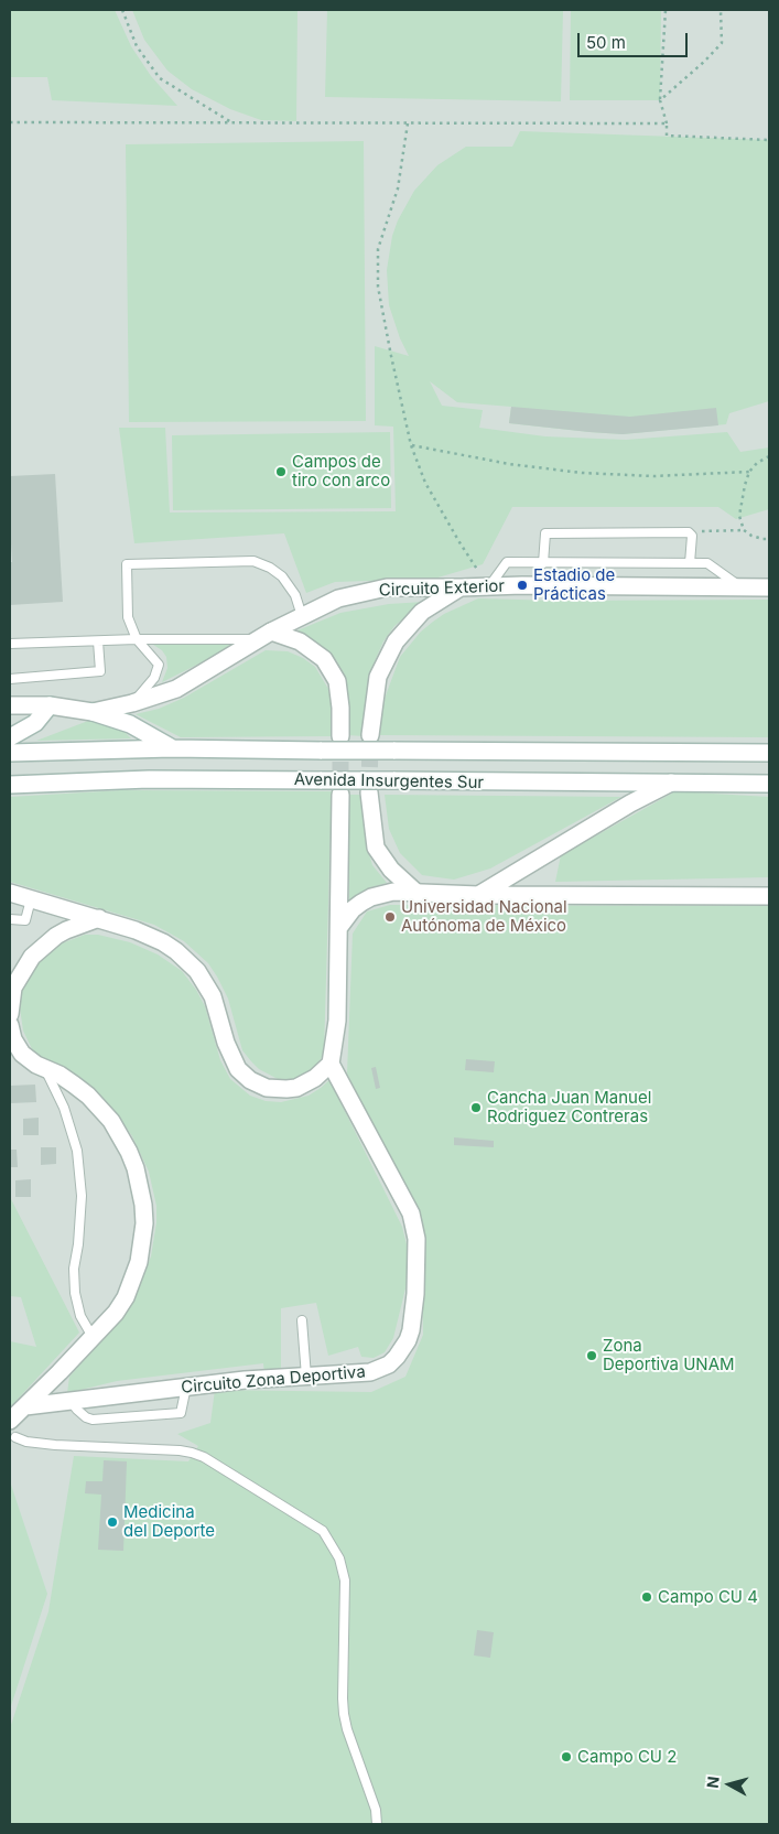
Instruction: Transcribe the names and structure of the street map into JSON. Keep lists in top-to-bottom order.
{
  "streets": {
    "street": ["Circuito Exterior", "Avenida Insurgentes Sur", "Circuito Zona Deportiva"]
  },
  "places": [
    "Campos de tiro con arco",
    "Estadio de Prácticas",
    "Universidad Nacional Autónoma de México",
    "Cancha Juan Manuel Rodriguez Contreras",
    "Zona Deportiva UNAM",
    "Medicina del Deporte",
    "Campo CU 4",
    "Campo CU 2"
  ],
  "scale_bar": "50 m",
  "north": "left"
}
